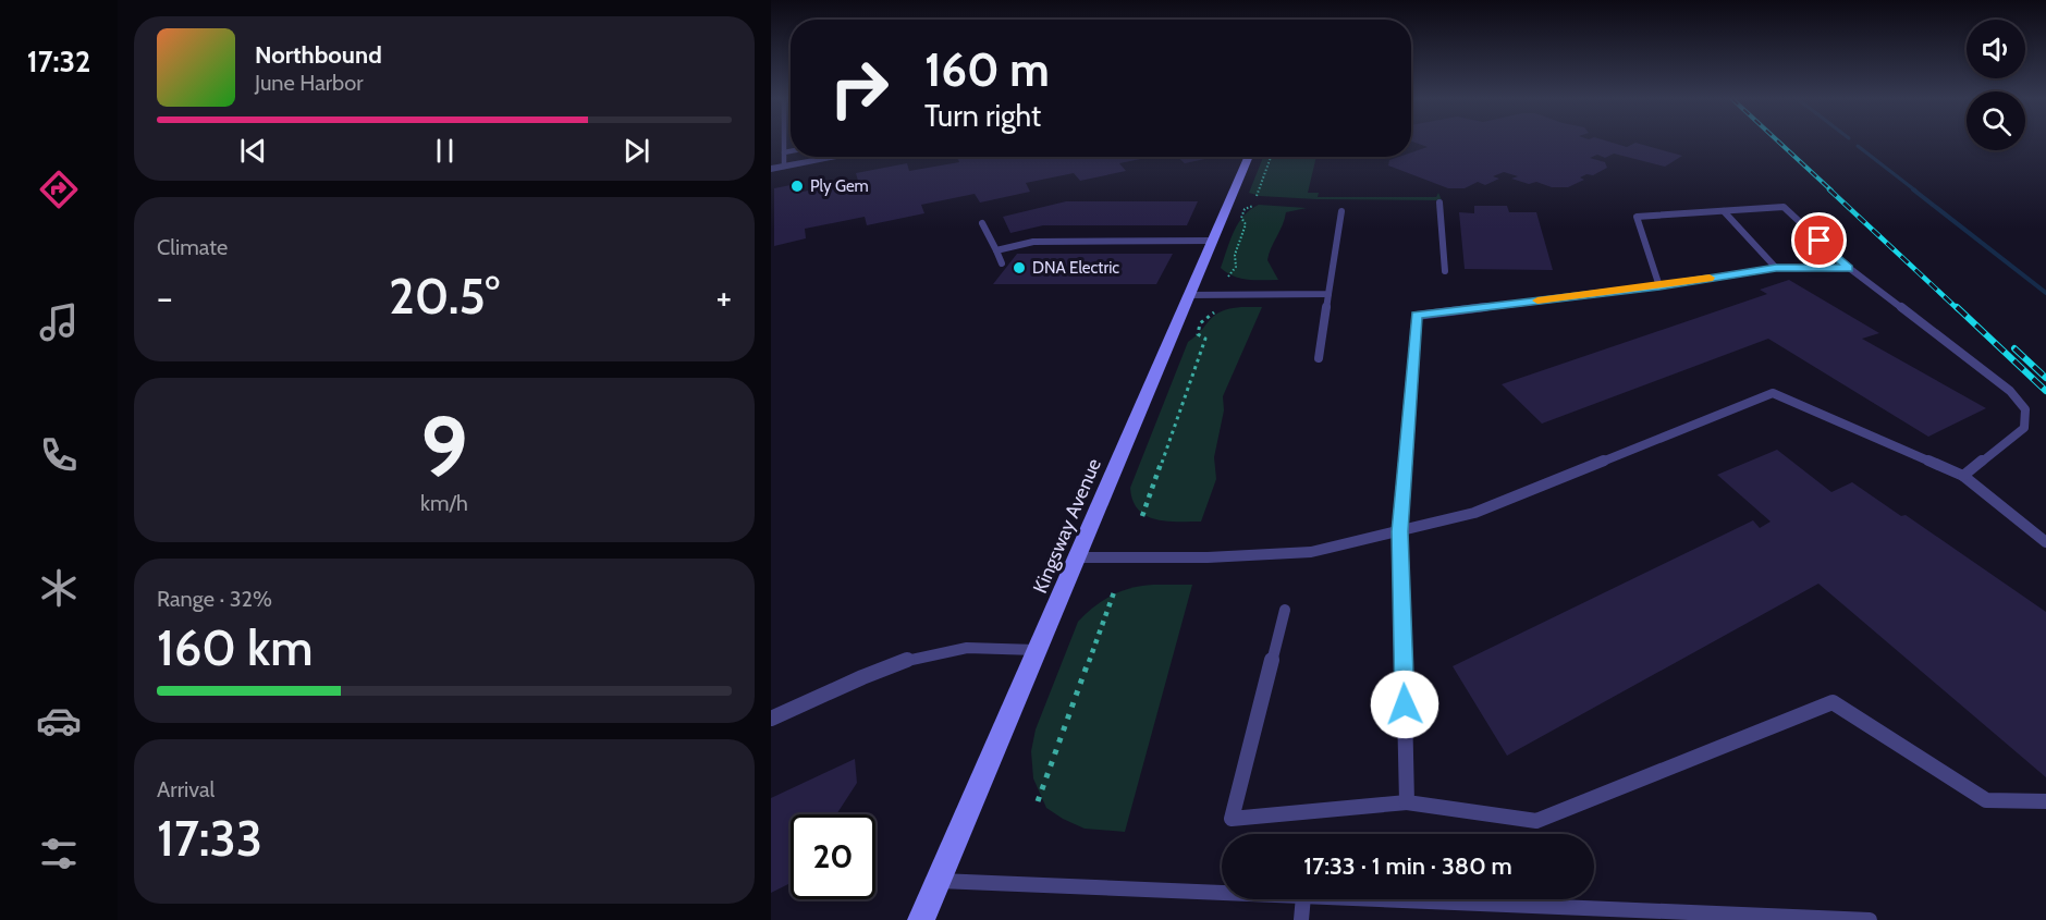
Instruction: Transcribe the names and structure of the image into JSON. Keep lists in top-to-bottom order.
{
  "streets": {
    "main road": ["Kingsway Avenue"]
  },
  "places": ["Ply Gem", "DNA Electric"],
  "page": {
    "tabs": "17:32",
    "turn": ["160 m", "Turn right"],
    "song": ["Northbound", "June Harbor"],
    "tile": [
      "Climate",
      ["9", "km/h"],
      ["Range · 32%", "160 km"],
      ["Arrival", "17:33"]
    ],
    "heat": ["−", "20.5°", "+"],
    "limit": "20",
    "trip": "17:33 · 1 min · 380 m"
  }
}
